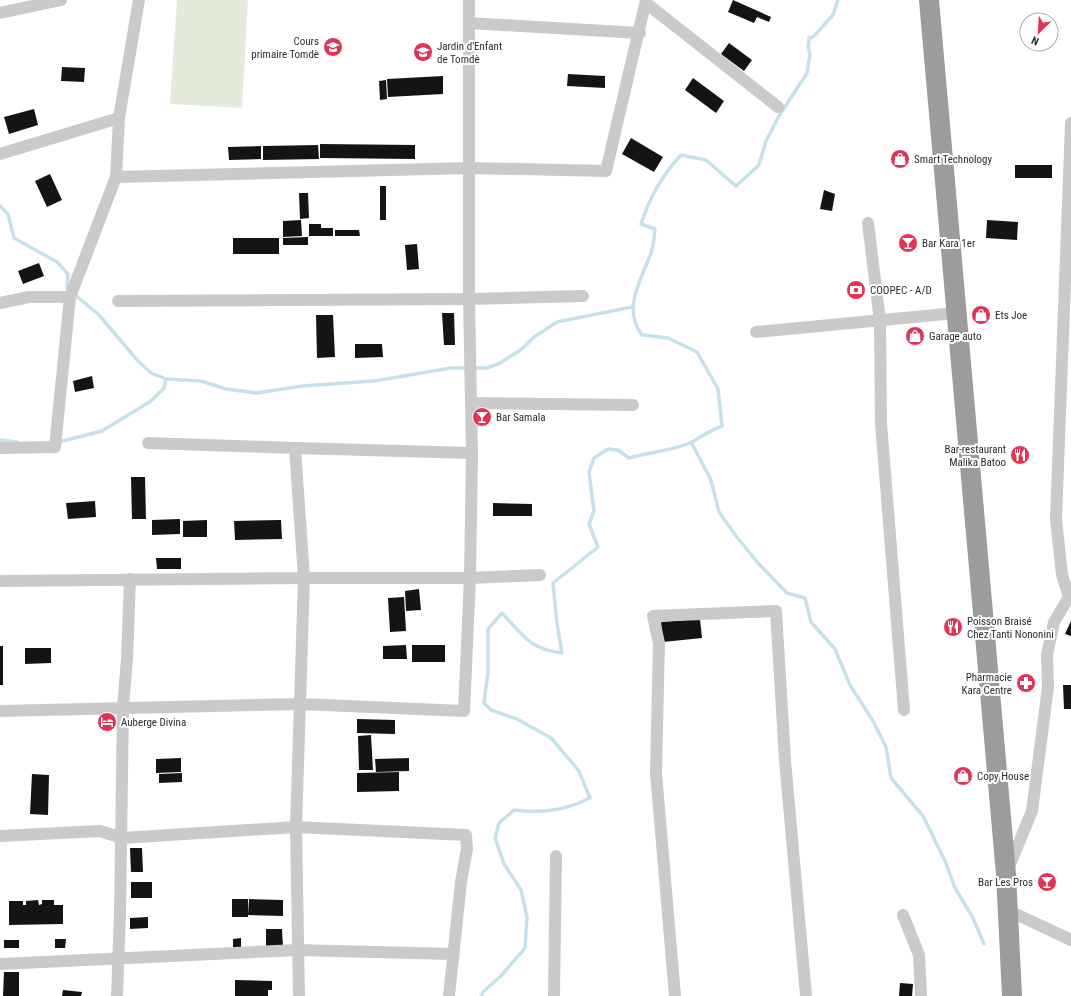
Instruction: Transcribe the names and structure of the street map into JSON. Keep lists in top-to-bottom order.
{
  "places": {
    "school or university": ["Cours primaire Tomdè", "Jardin d'Enfant de Tomdè"],
    "shop": [
      "Smart Technology",
      "Ets Joe",
      "Garage auto",
      "Copy House"
    ],
    "bar": ["Bar Kara 1er", "Bar Samala", "Bar Les Pros"],
    "bank": ["COOPEC - A/D"],
    "restaurant": ["Bar-restaurant Malika Batoo", "Poisson Braisé Chez Tanti Nononini"],
    "pharmacy": ["Pharmacie Kara Centre"],
    "hotel": ["Auberge Divina"]
  },
  "north": "bottom left"
}
